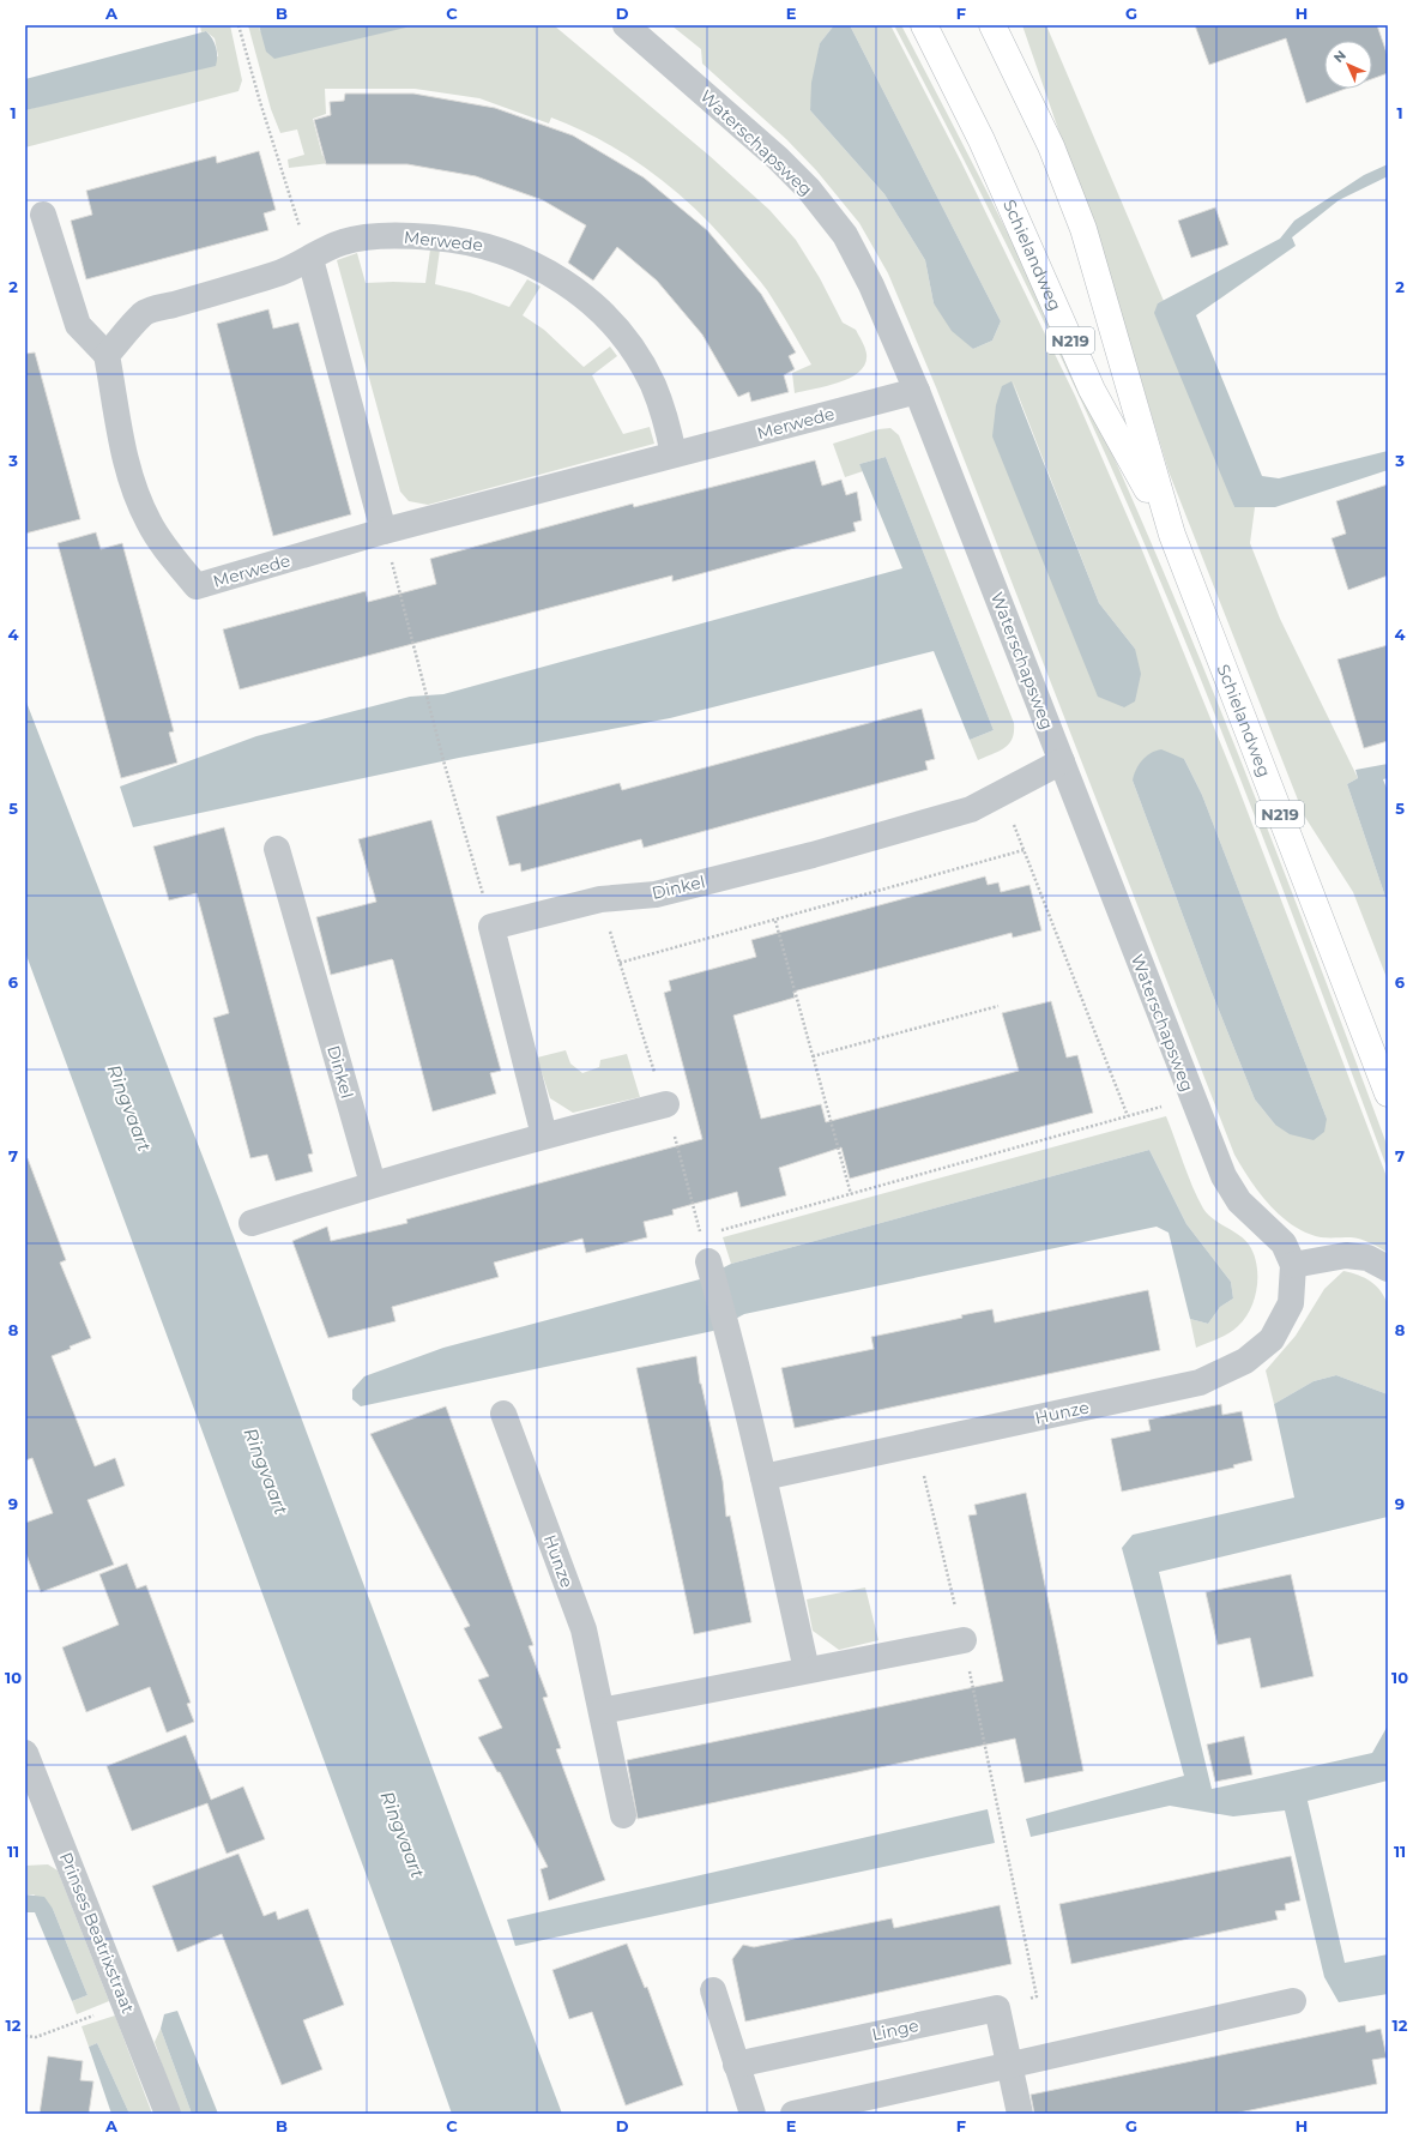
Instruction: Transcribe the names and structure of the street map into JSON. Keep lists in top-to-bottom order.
{
  "streets": {
    "main road": ["Schielandweg", "N219"],
    "street": [
      "Waterschapsweg",
      "Merwede",
      "Dinkel",
      "Hunze",
      "Prinses Beatrixstraat",
      "Linge"
    ]
  },
  "crossings": [
    ["Waterschapsweg", "Merwede"],
    ["Waterschapsweg", "Dinkel"],
    ["Waterschapsweg", "Hunze"]
  ],
  "water": ["Ringvaart"],
  "north": "top left",
  "grid": {
    "columns": [
      "A",
      "B",
      "C",
      "D",
      "E",
      "F",
      "G",
      "H"
    ],
    "rows": [
      "1",
      "2",
      "3",
      "4",
      "5",
      "6",
      "7",
      "8",
      "9",
      "10",
      "11",
      "12"
    ]
  }
}
